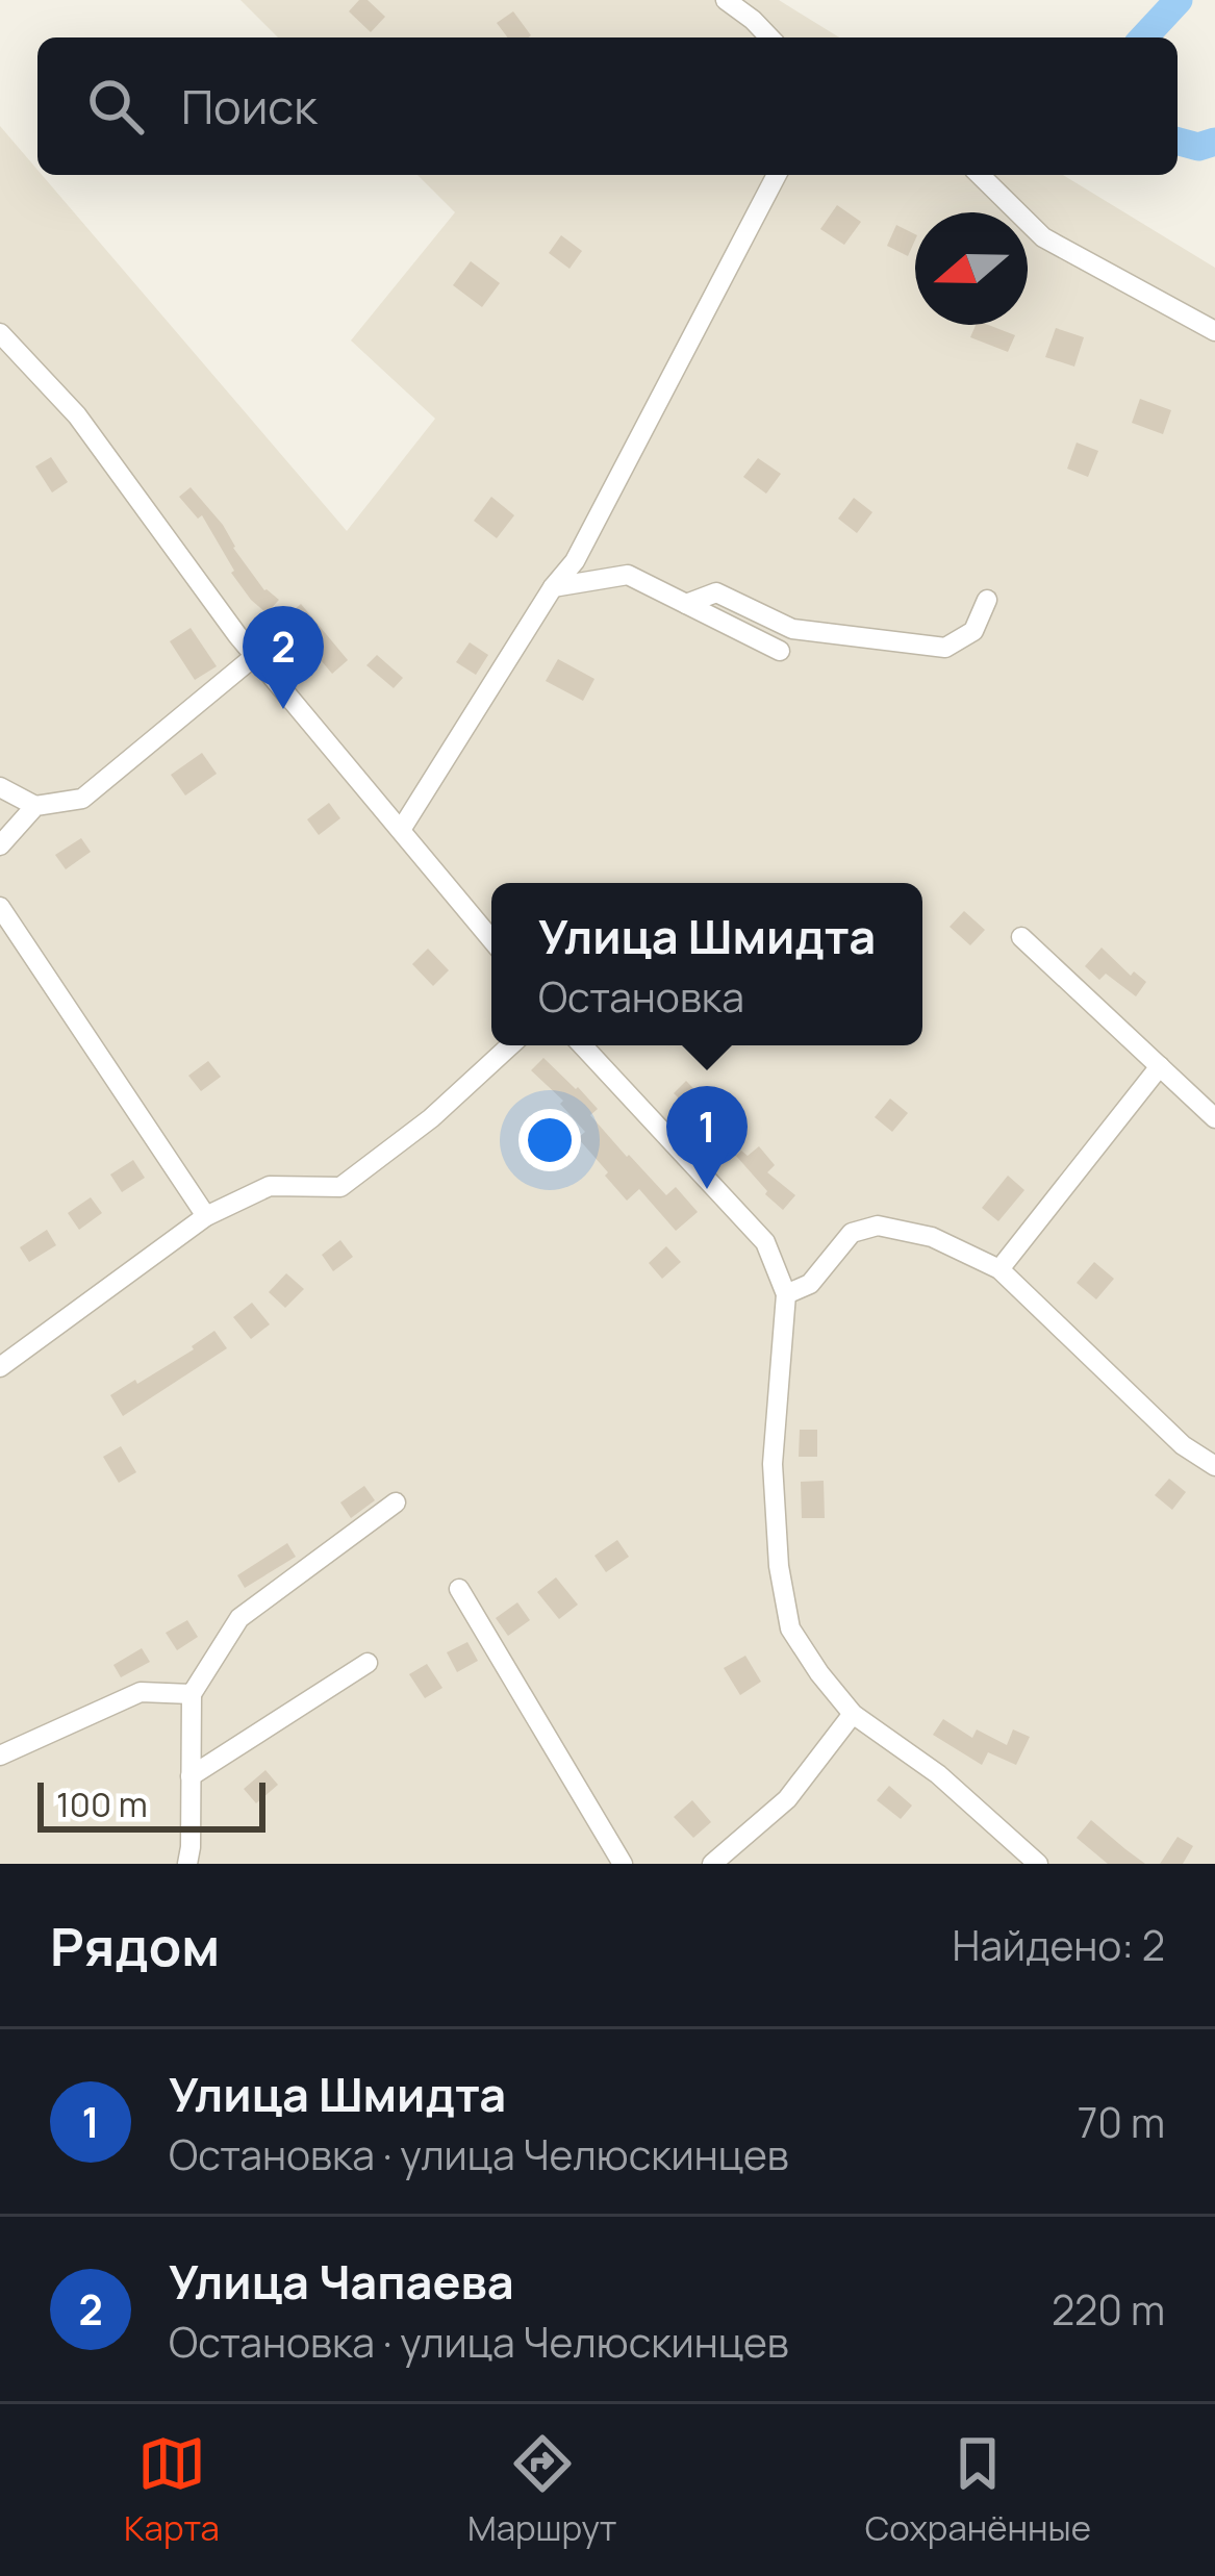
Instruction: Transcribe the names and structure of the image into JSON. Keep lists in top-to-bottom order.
{
  "scale_bar": "100 m",
  "north": "left",
  "page": {
    "search": "Поиск",
    "pins": ["2", "1"],
    "popup": ["Улица Шмидта", "Остановка"],
    "scale": "100 m",
    "heading": ["Рядом", "Найдено: 2"],
    "list": [
      {
        "mark": "1",
        "name": "Улица Шмидта",
        "note": "Остановка · улица Челюскинцев",
        "value": "70 m"
      },
      {
        "mark": "2",
        "name": "Улица Чапаева",
        "note": "Остановка · улица Челюскинцев",
        "value": "220 m"
      }
    ],
    "nav": ["Карта", "Маршрут", "Сохранённые"]
  }
}
